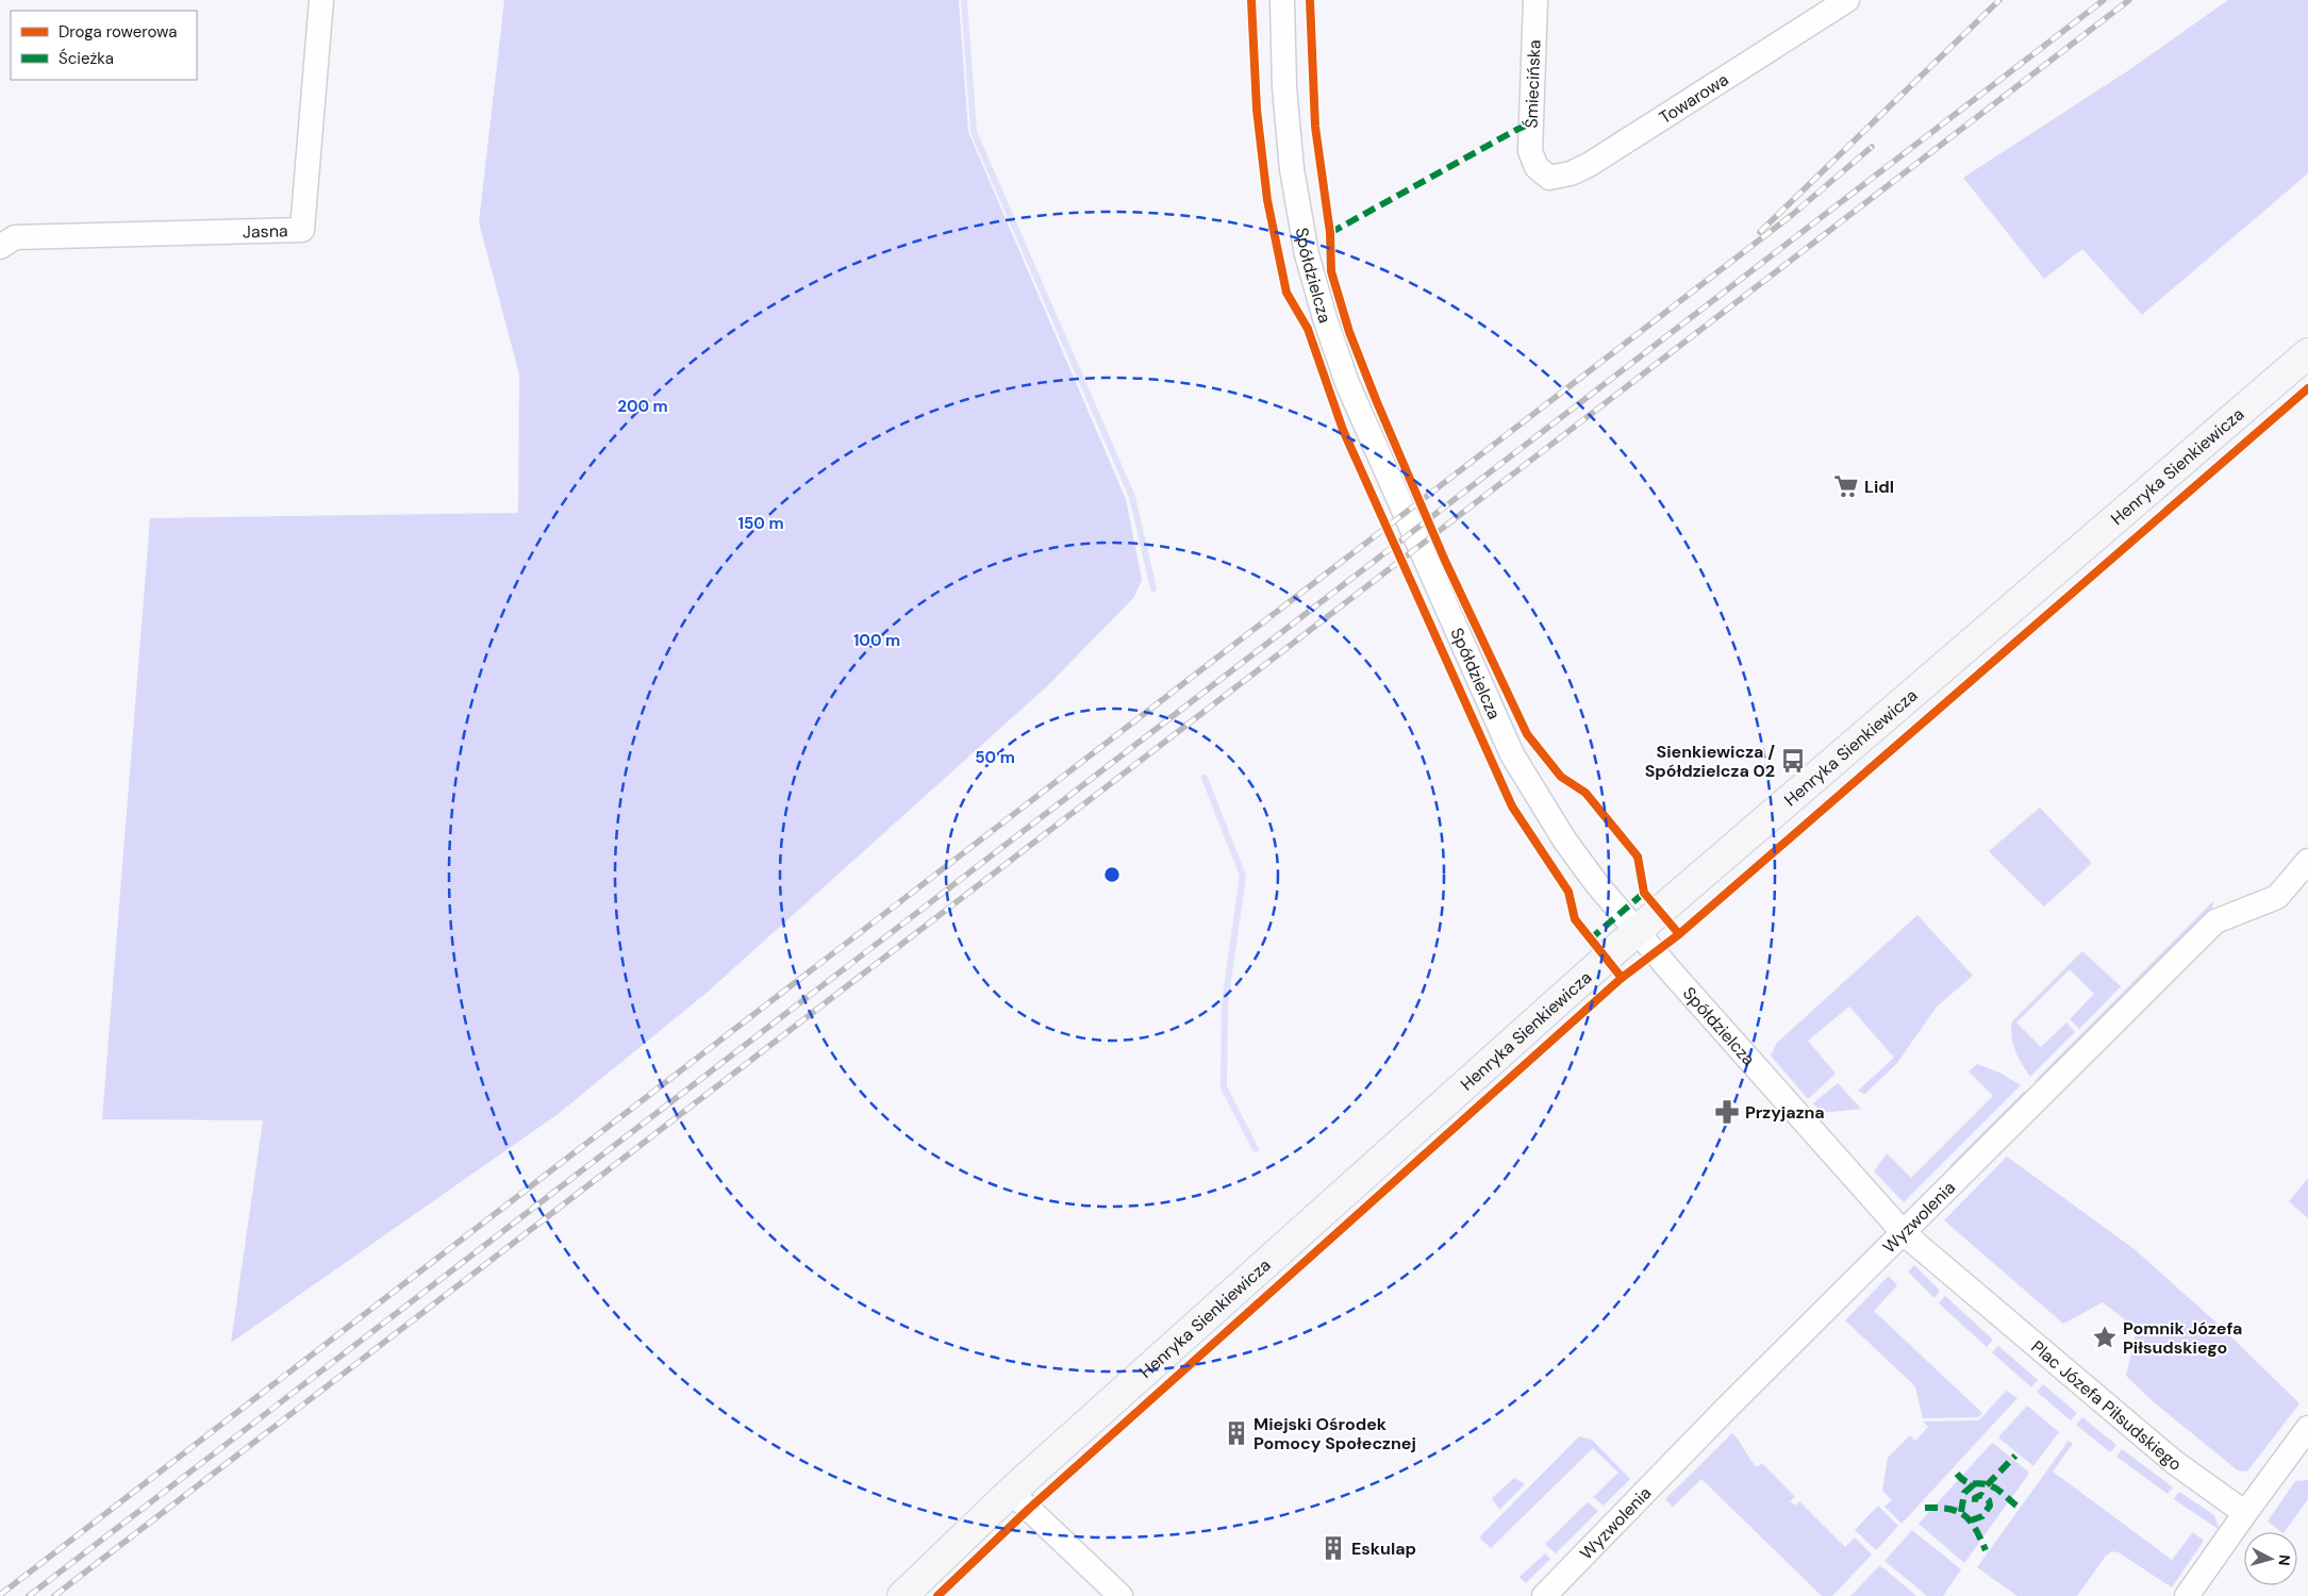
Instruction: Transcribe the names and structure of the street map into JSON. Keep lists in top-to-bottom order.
{
  "streets": {
    "street": [
      "Śmiecińska",
      "Towarowa",
      "Jasna",
      "Spółdzielcza",
      "Henryka Sienkiewicza",
      "Wyzwolenia",
      "Plac Józefa Piłsudskiego"
    ]
  },
  "crossings": [
    ["Śmiecińska", "Towarowa"],
    ["Spółdzielcza", "Henryka Sienkiewicza"],
    ["Spółdzielcza", "Wyzwolenia"],
    ["Spółdzielcza", "Plac Józefa Piłsudskiego"],
    ["Wyzwolenia", "Plac Józefa Piłsudskiego"]
  ],
  "places": {
    "supermarket": ["Lidl"],
    "bus stop": ["Sienkiewicza / Spółdzielcza 02"],
    "pharmacy": ["Przyjazna"],
    "place": ["Pomnik Józefa Piłsudskiego"],
    "building": ["Miejski Ośrodek Pomocy Społecznej", "Eskulap"]
  },
  "legend": ["Droga rowerowa", "Ścieżka"],
  "north": "right",
  "rings": [
    "200 m",
    "150 m",
    "100 m",
    "50 m"
  ]
}
